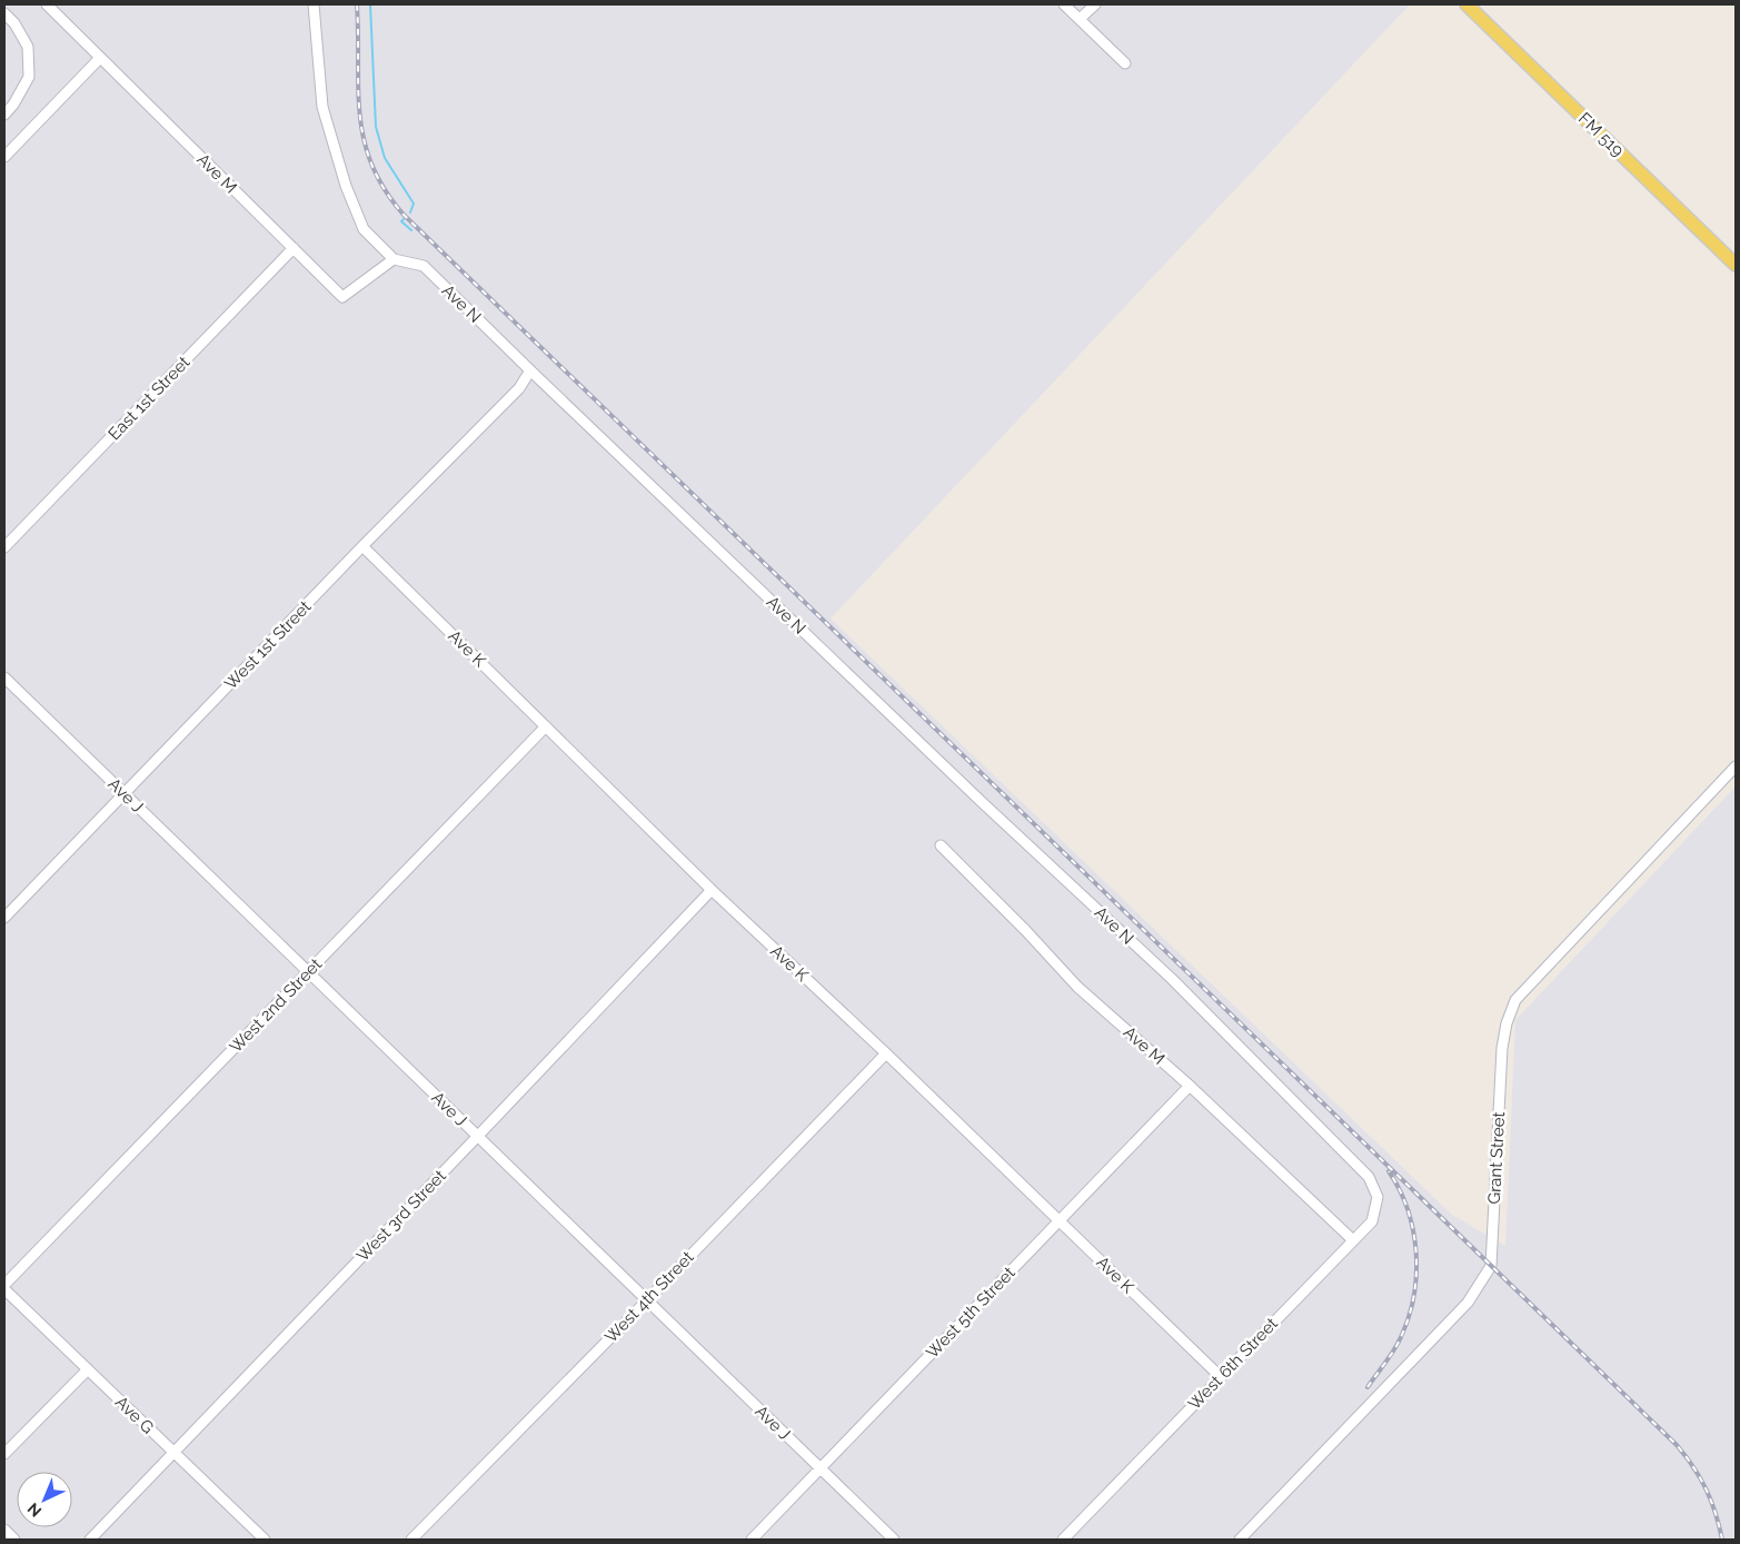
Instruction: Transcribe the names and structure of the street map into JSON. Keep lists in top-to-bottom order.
{
  "streets": {
    "main road": ["FM 519"],
    "street": [
      "Ave M",
      "Ave N",
      "East 1st Street",
      "West 1st Street",
      "Ave K",
      "Ave J",
      "West 2nd Street",
      "Grant Street",
      "West 3rd Street",
      "West 4th Street",
      "West 5th Street",
      "West 6th Street",
      "Ave G"
    ]
  },
  "crossings": [
    ["Ave M", "Ave N"],
    ["Ave M", "East 1st Street"],
    ["Ave M", "West 5th Street"],
    ["Ave M", "West 6th Street"],
    ["Ave N", "West 1st Street"],
    ["Ave N", "West 6th Street"],
    ["West 1st Street", "Ave K"],
    ["West 1st Street", "Ave J"],
    ["Ave K", "West 2nd Street"],
    ["Ave K", "West 3rd Street"],
    ["Ave K", "West 4th Street"],
    ["Ave K", "West 5th Street"],
    ["Ave K", "West 6th Street"],
    ["Ave J", "West 2nd Street"],
    ["Ave J", "West 3rd Street"],
    ["Ave J", "West 4th Street"],
    ["Ave J", "West 5th Street"],
    ["West 3rd Street", "Ave G"]
  ],
  "north": "bottom left"
}
